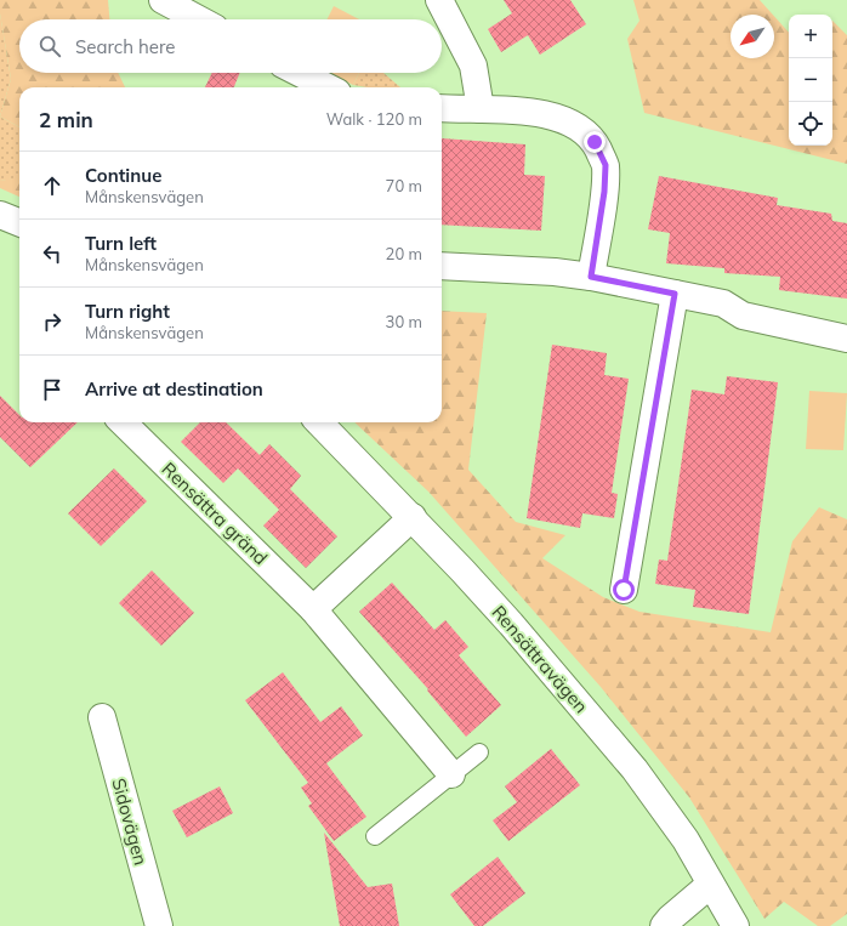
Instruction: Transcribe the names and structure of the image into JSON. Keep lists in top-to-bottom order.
{
  "streets": {
    "street": ["Rensättra gränd", "Rensättravägen", "Sidovägen"]
  },
  "north": "bottom left",
  "page": {
    "map_buttons": ["+", "−"],
    "search": "Search here",
    "heading": ["2 min", "Walk · 120 m"],
    "list": [
      ["Continue", "Månskensvägen", "70 m"],
      ["Turn left", "Månskensvägen", "20 m"],
      ["Turn right", "Månskensvägen", "30 m"],
      "Arrive at destination"
    ]
  }
}
